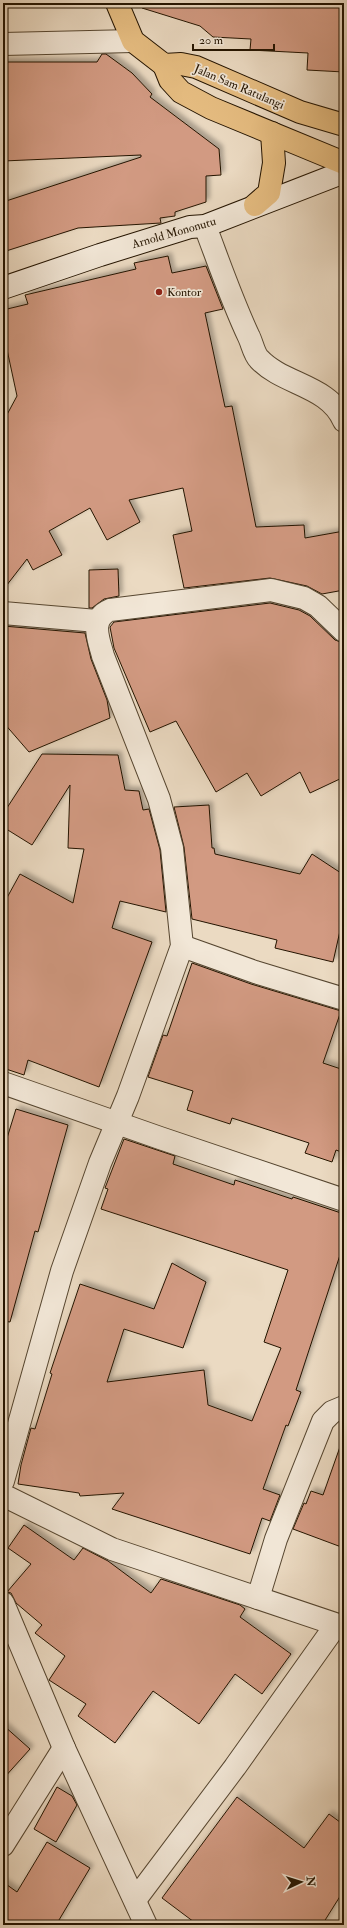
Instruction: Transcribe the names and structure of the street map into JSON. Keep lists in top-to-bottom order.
{
  "streets": {
    "main road": ["Jalan Sam Ratulangi"],
    "street": ["Arnold Mononutu"]
  },
  "places": ["Kontor"],
  "scale_bar": "20 m",
  "north": "right"
}
